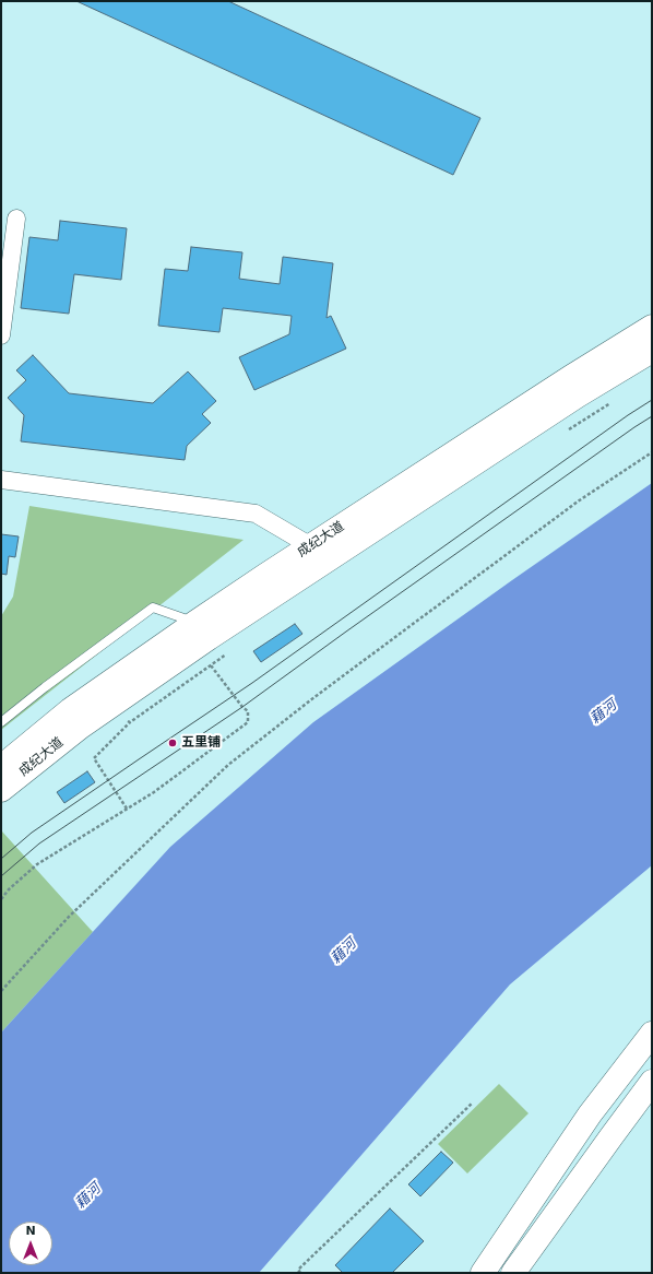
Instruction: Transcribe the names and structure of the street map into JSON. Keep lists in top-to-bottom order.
{
  "streets": {
    "main road": ["成纪大道"]
  },
  "water": ["藉河"],
  "places": ["五里铺"],
  "north": "top"
}
